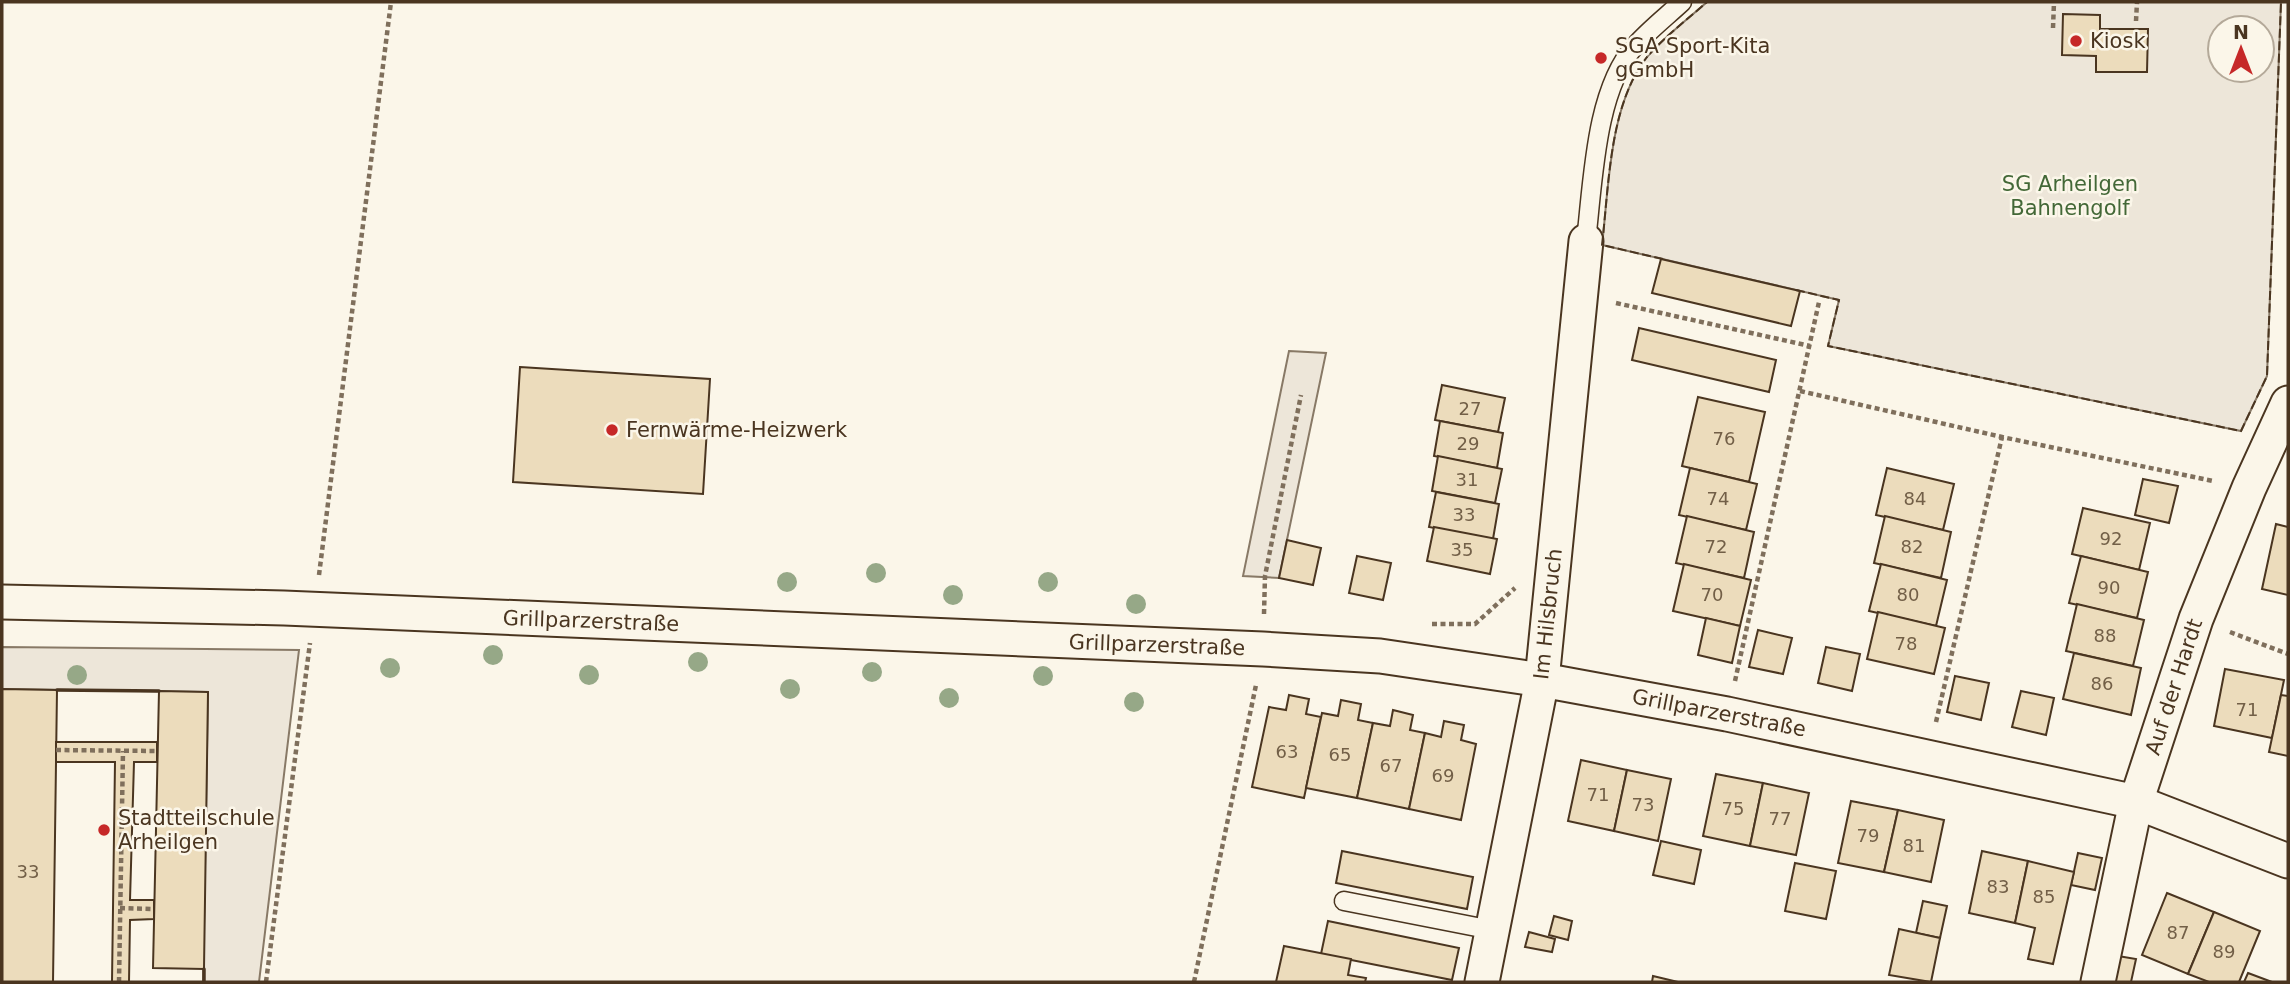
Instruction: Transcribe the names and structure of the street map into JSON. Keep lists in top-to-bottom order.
{
  "streets": {
    "street": ["Im Hilsbruch", "Grillparzerstraße", "Auf der Hardt"]
  },
  "crossings": [
    ["Im Hilsbruch", "Grillparzerstraße"],
    ["Grillparzerstraße", "Auf der Hardt"]
  ],
  "parks": ["SG Arheilgen Bahnengolf"],
  "places": [
    "Kiosk",
    "SGA Sport-Kita gGmbH",
    "Fernwärme-Heizwerk",
    "Stadtteilschule Arheilgen"
  ],
  "house_numbers": [
    "27",
    "76",
    "29",
    "31",
    "74",
    "84",
    "33",
    "92",
    "72",
    "82",
    "35",
    "90",
    "70",
    "80",
    "88",
    "78",
    "86",
    "71",
    "63",
    "65",
    "67",
    "69",
    "71",
    "73",
    "75",
    "77",
    "79",
    "81",
    "33",
    "83",
    "85",
    "87",
    "89"
  ],
  "north": "top"
}
